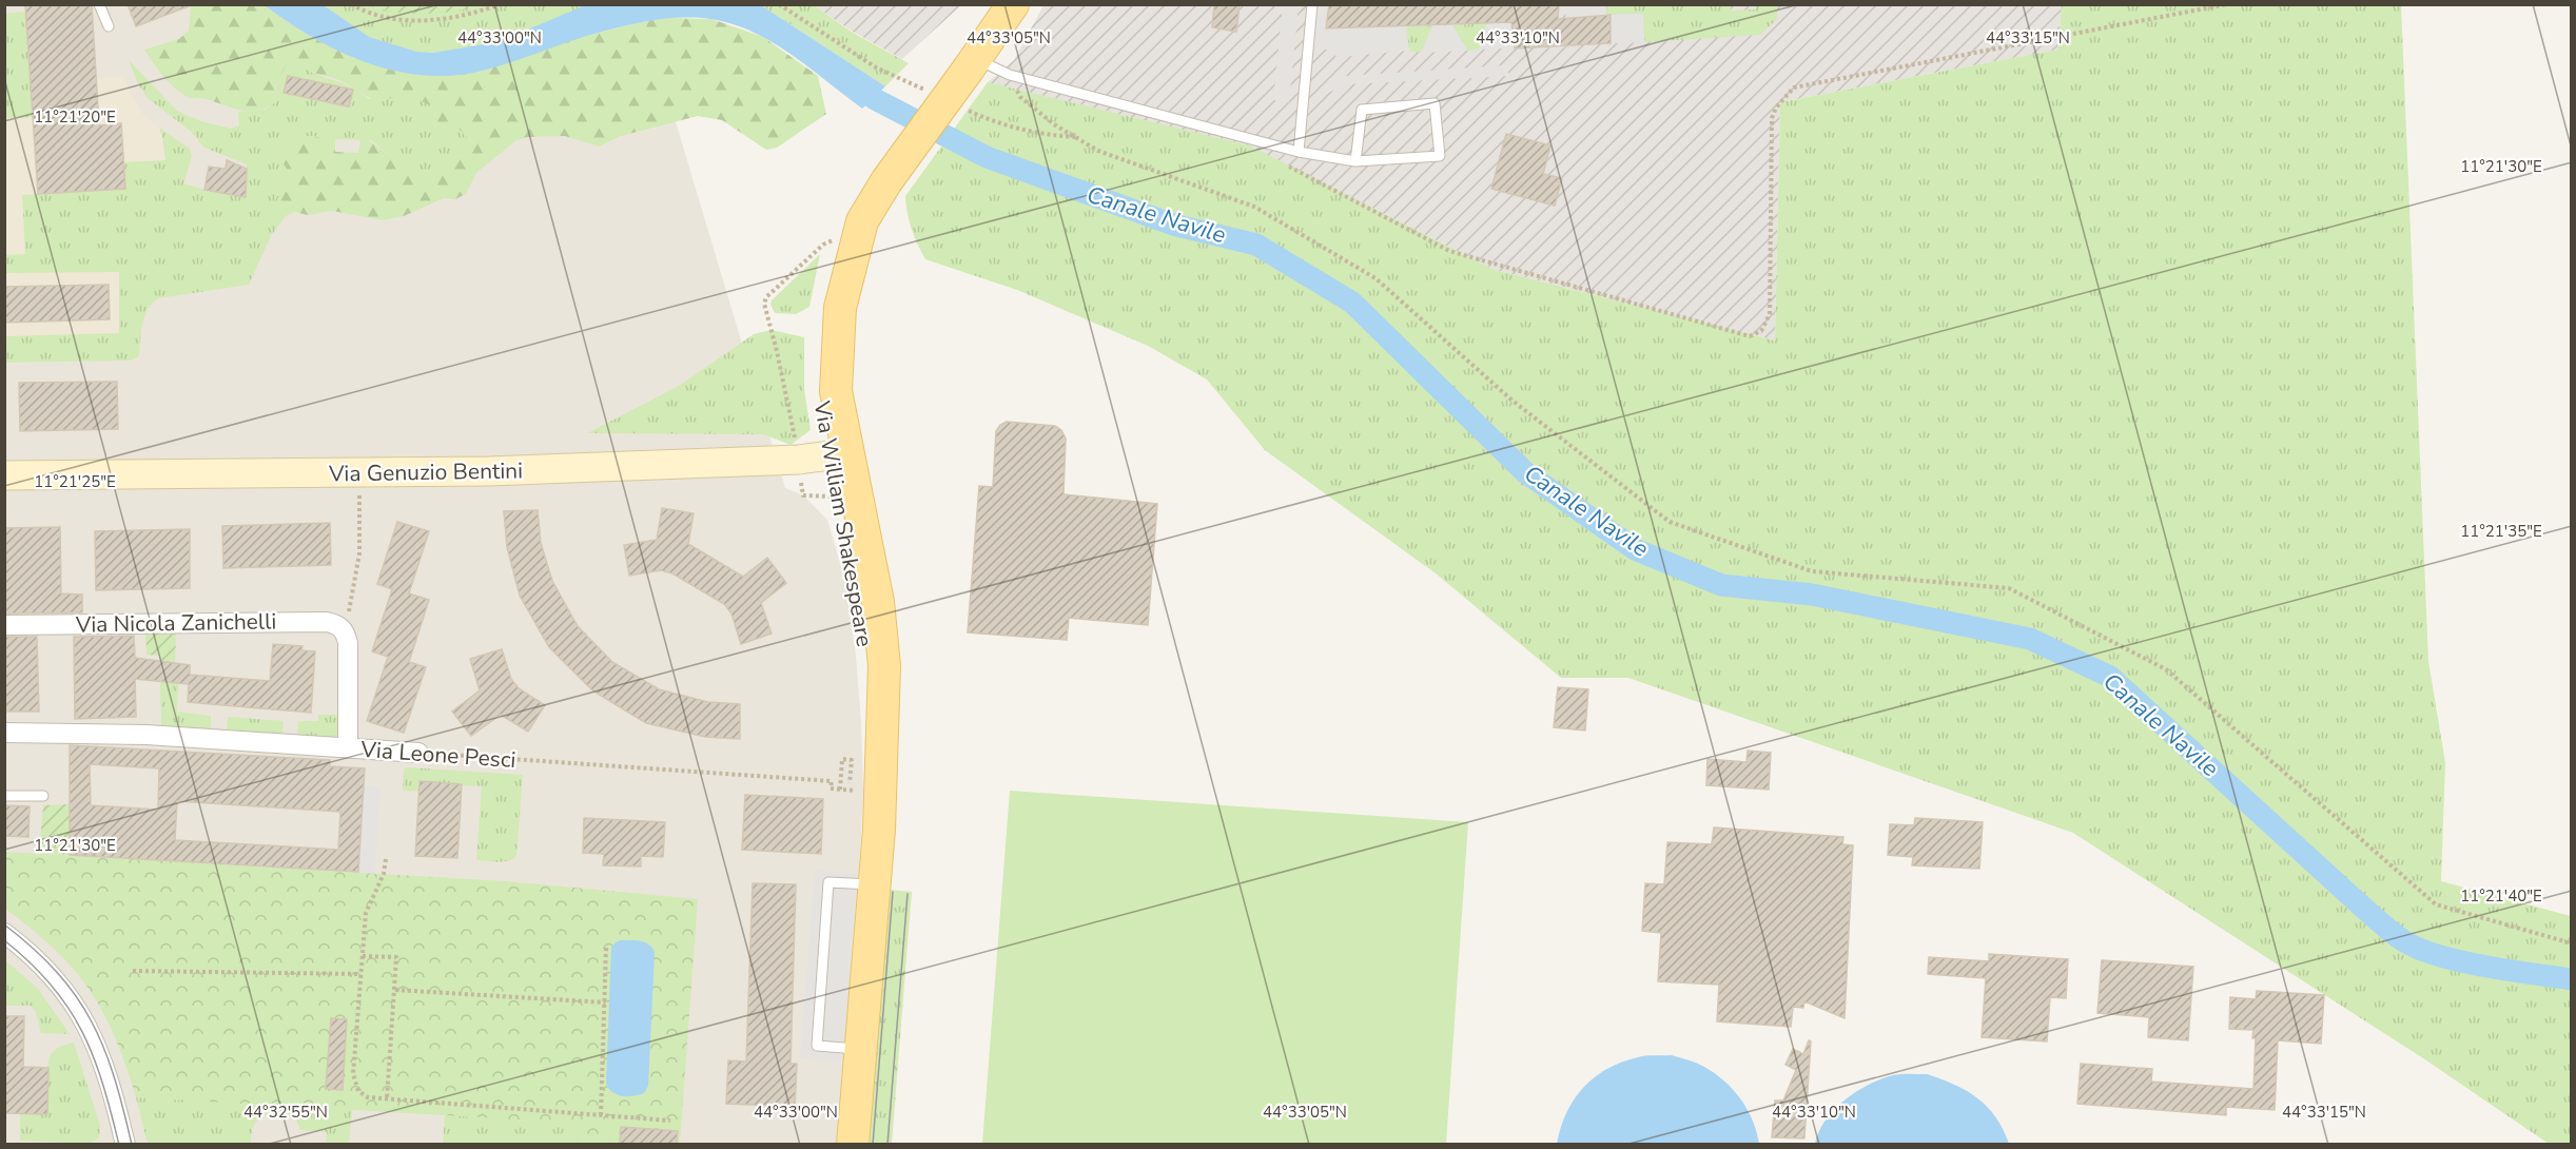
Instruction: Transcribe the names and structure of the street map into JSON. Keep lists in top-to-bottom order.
{
  "streets": {
    "main road": ["Via William Shakespeare"],
    "street": ["Via Genuzio Bentini", "Via Nicola Zanichelli", "Via Leone Pesci"]
  },
  "crossings": [
    ["Via Genuzio Bentini", "Via William Shakespeare"]
  ],
  "water": ["Canale Navile"],
  "coordinates": [
    "44°33'00\"N",
    "44°33'05\"N",
    "44°33'10\"N",
    "44°33'15\"N",
    "11°21'20\"E",
    "11°21'30\"E",
    "11°21'25\"E",
    "11°21'35\"E",
    "11°21'40\"E",
    "44°32'55\"N"
  ]
}
